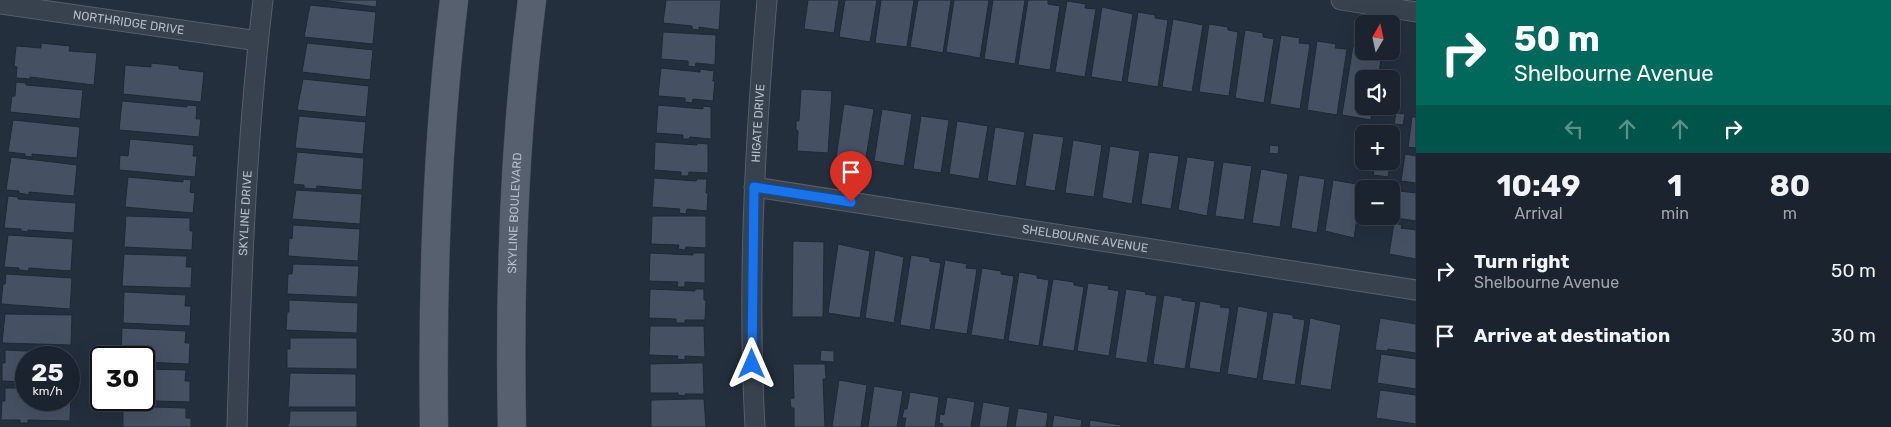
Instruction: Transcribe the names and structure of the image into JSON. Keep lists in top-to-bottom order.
{
  "streets": {
    "main road": ["SKYLINE BOULEVARD"],
    "street": [
      "NORTHRIDGE DRIVE",
      "HIGATE DRIVE",
      "SKYLINE DRIVE",
      "SHELBOURNE AVENUE"
    ]
  },
  "crossings": [
    ["NORTHRIDGE DRIVE", "SKYLINE DRIVE"],
    ["HIGATE DRIVE", "SHELBOURNE AVENUE"]
  ],
  "north": "top",
  "page": {
    "turn": ["50 m", "Shelbourne Avenue"],
    "map_buttons": ["+", "−"],
    "eta": [
      "10:49",
      "Arrival",
      "1",
      "min",
      "80",
      "m"
    ],
    "list": [
      {
        "name": "Turn right",
        "note": "Shelbourne Avenue",
        "value": "50 m"
      },
      {
        "name": "Arrive at destination",
        "value": "30 m"
      }
    ],
    "speed": "25 km/h",
    "limit": "30"
  }
}
